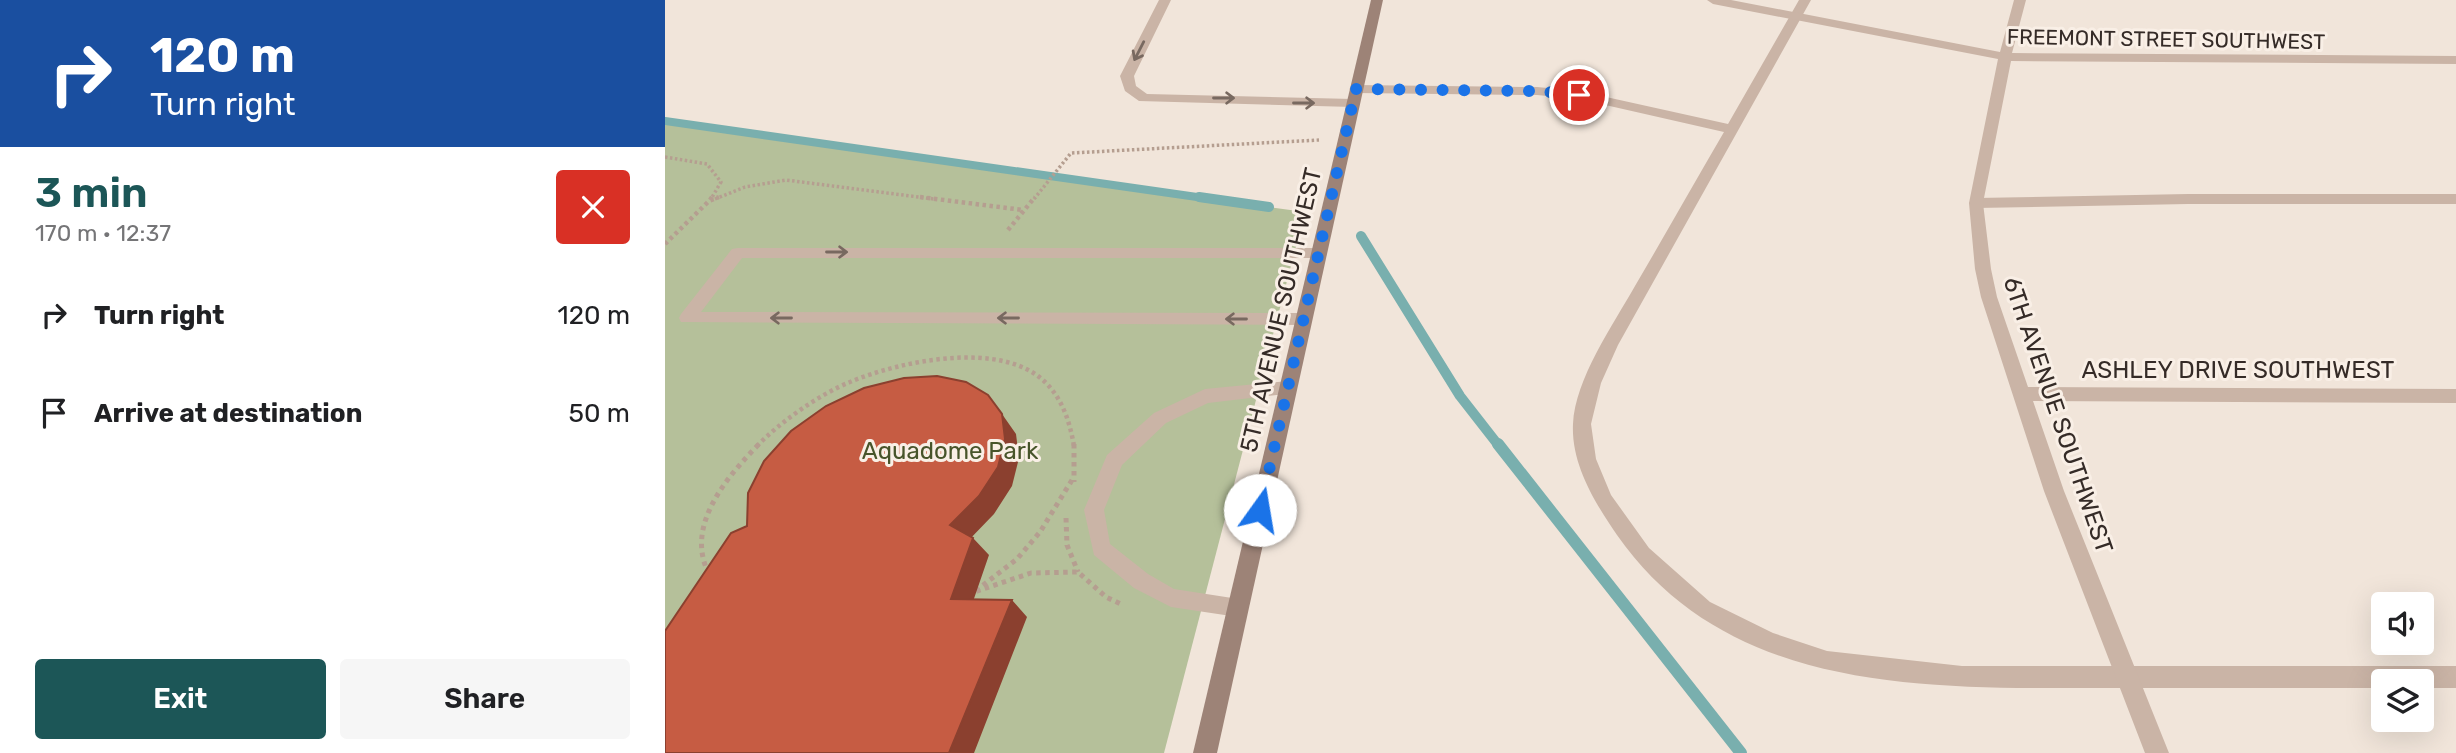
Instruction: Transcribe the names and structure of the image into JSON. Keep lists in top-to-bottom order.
{
  "streets": {
    "street": [
      "FREEMONT STREET SOUTHWEST",
      "5TH AVENUE SOUTHWEST",
      "ASHLEY DRIVE SOUTHWEST",
      "6TH AVENUE SOUTHWEST"
    ]
  },
  "crossings": [
    ["FREEMONT STREET SOUTHWEST", "6TH AVENUE SOUTHWEST"],
    ["ASHLEY DRIVE SOUTHWEST", "6TH AVENUE SOUTHWEST"]
  ],
  "parks": ["Aquadome Park"],
  "page": {
    "turn": ["120 m", "Turn right"],
    "heading": ["3 min", "170 m · 12:37"],
    "list": [
      {
        "name": "Turn right",
        "value": "120 m"
      },
      {
        "name": "Arrive at destination",
        "value": "50 m"
      }
    ],
    "buttons": ["Exit", "Share"]
  }
}
